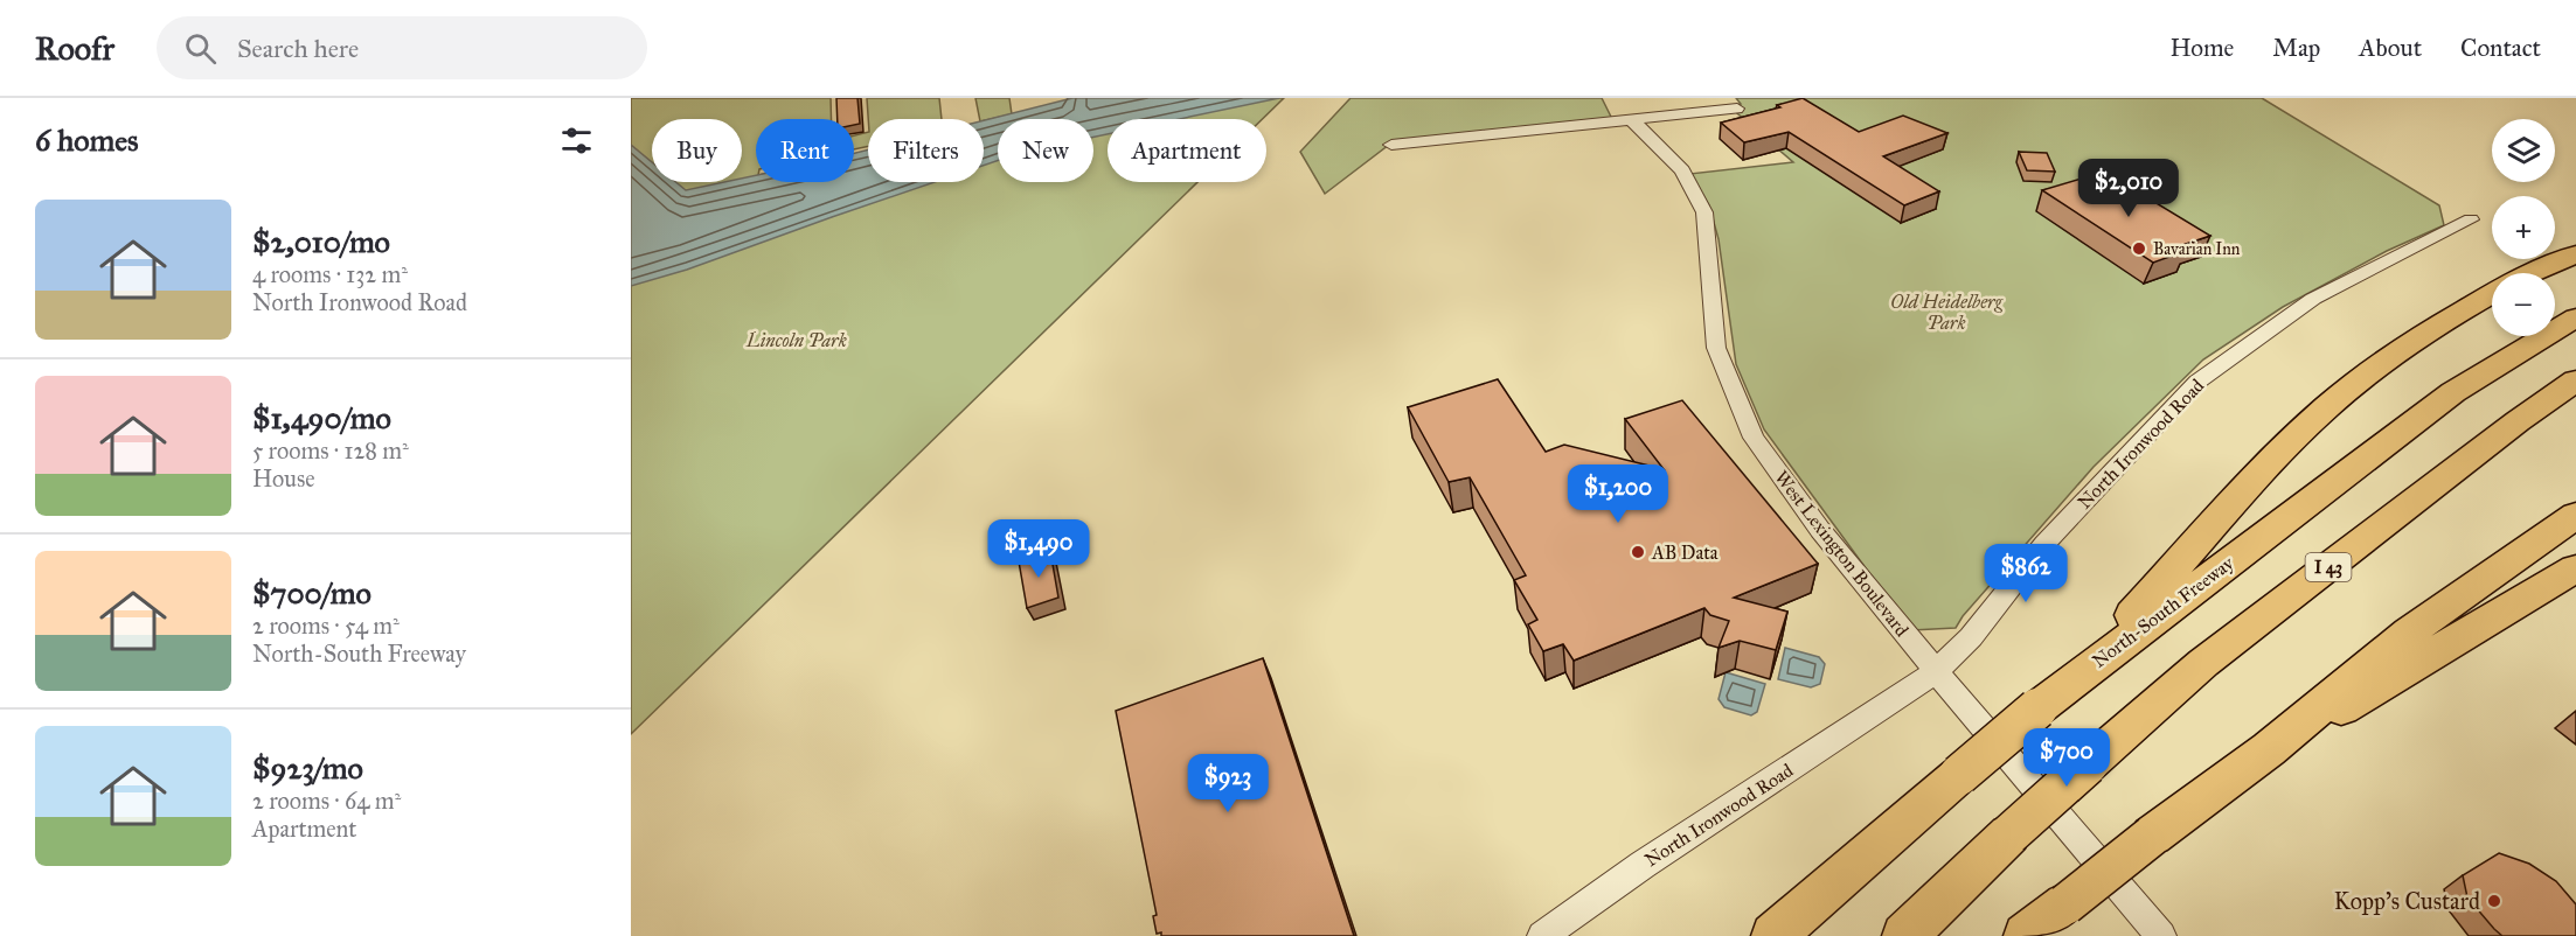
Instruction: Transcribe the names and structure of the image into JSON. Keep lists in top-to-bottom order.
{
  "streets": {
    "highway": ["I 43", "North-South Freeway"],
    "street": ["North Ironwood Road", "West Lexington Boulevard"]
  },
  "crossings": [
    ["North Ironwood Road", "West Lexington Boulevard"]
  ],
  "parks": ["Old Heidelberg Park", "Lincoln Park"],
  "places": ["Bavarian Inn", "AB Data", "Kopp's Custard"],
  "page": {
    "header": "Roofr",
    "search": "Search here",
    "nav": [
      "Home",
      "Map",
      "About",
      "Contact"
    ],
    "heading": "6 homes",
    "map_buttons": ["+", "−"],
    "chip": [
      "Buy",
      "Rent",
      "Filters",
      "New",
      "Apartment"
    ],
    "price": [
      "$2,010",
      "$1,200",
      "$1,490",
      "$862",
      "$700",
      "$923"
    ],
    "list": [
      {
        "name": "$2,010/mo",
        "note": "4 rooms · 132 m² · North Ironwood Road"
      },
      {
        "name": "$1,490/mo",
        "note": "5 rooms · 128 m² · House"
      },
      {
        "name": "$700/mo",
        "note": "2 rooms · 54 m² · North-South Freeway"
      },
      {
        "name": "$923/mo",
        "note": "2 rooms · 64 m² · Apartment"
      }
    ]
  }
}
